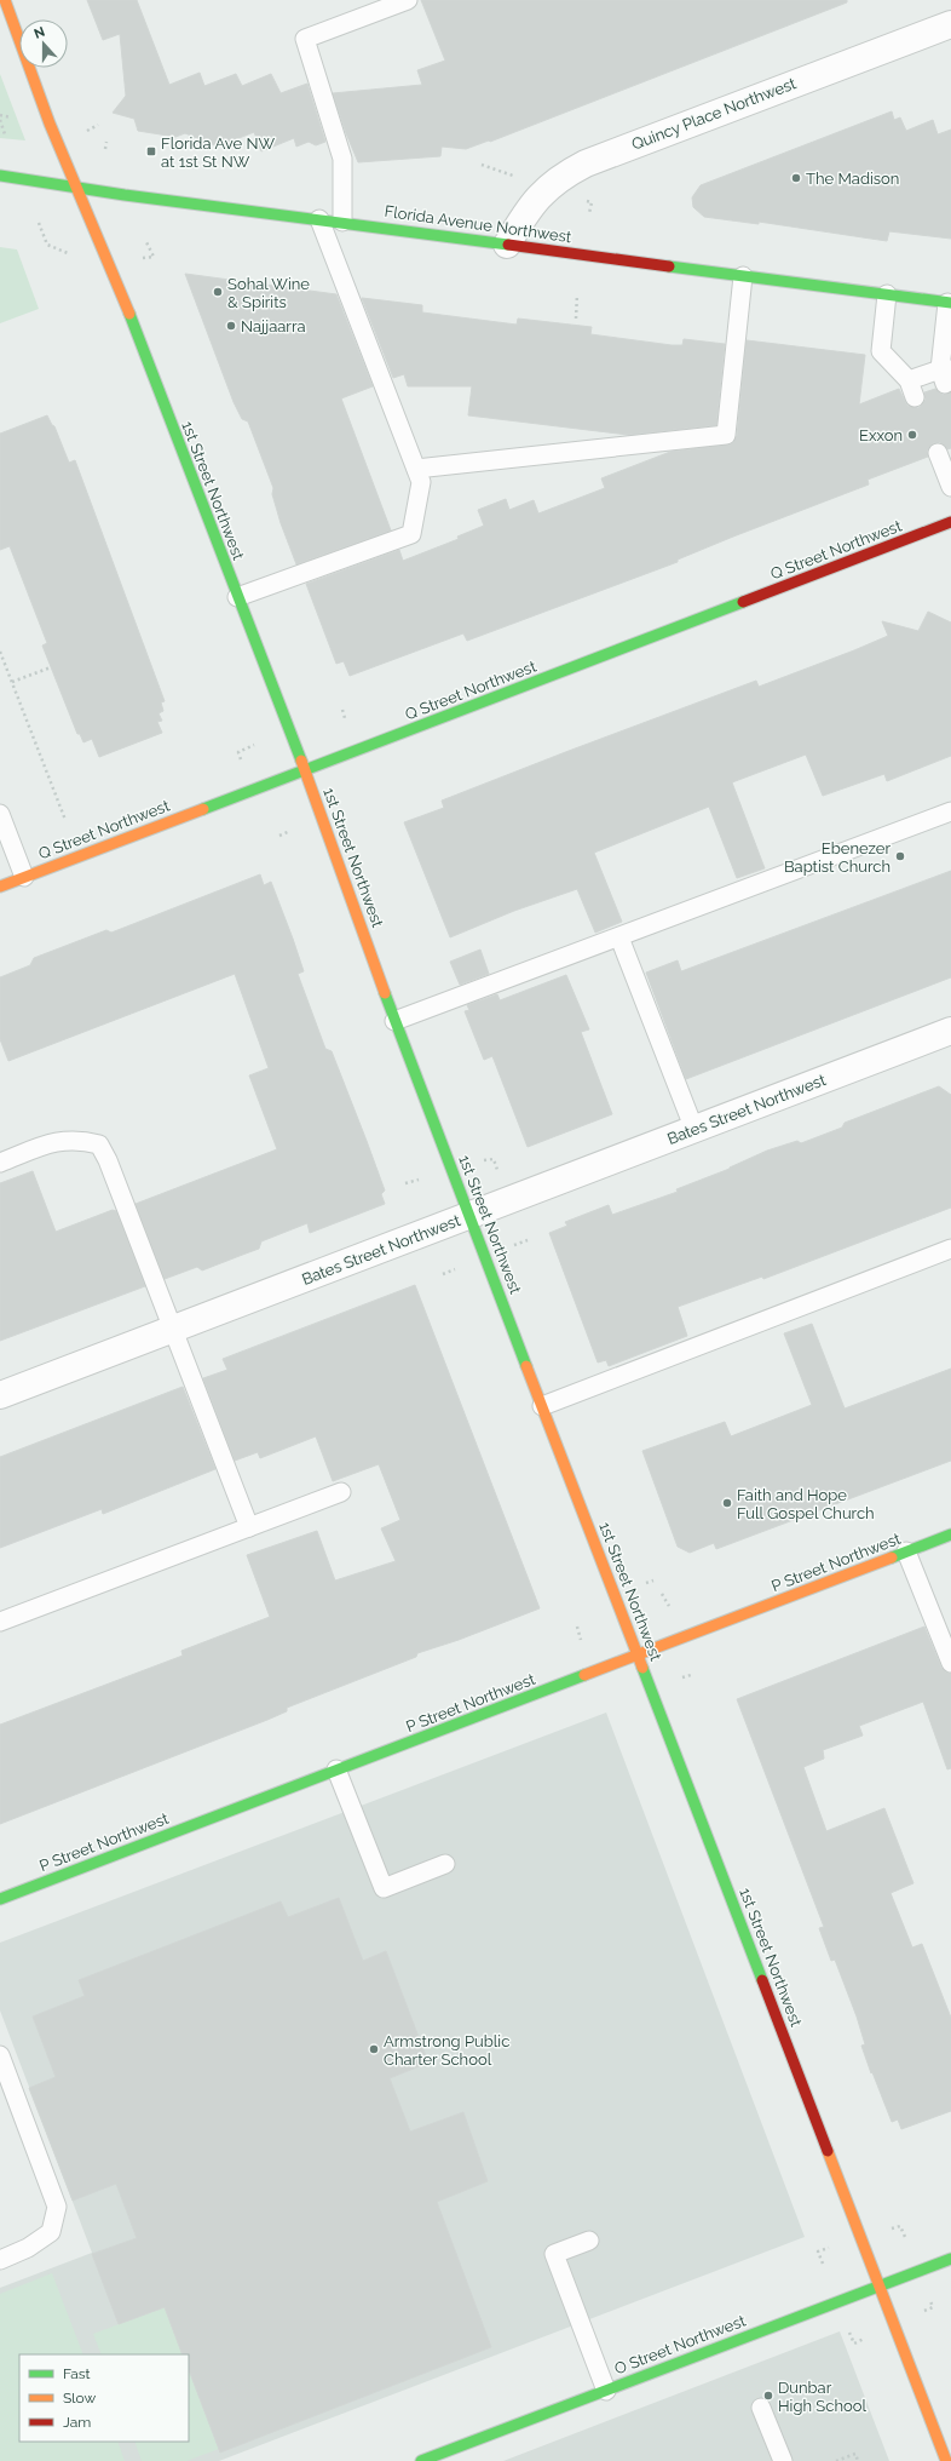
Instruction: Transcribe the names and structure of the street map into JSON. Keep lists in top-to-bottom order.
{
  "streets": {
    "street": [
      "Quincy Place Northwest",
      "Florida Avenue Northwest",
      "1st Street Northwest",
      "Q Street Northwest",
      "Bates Street Northwest",
      "P Street Northwest",
      "O Street Northwest"
    ]
  },
  "crossings": [
    ["Quincy Place Northwest", "Florida Avenue Northwest"],
    ["Florida Avenue Northwest", "1st Street Northwest"],
    ["1st Street Northwest", "Q Street Northwest"],
    ["1st Street Northwest", "Bates Street Northwest"],
    ["1st Street Northwest", "P Street Northwest"],
    ["1st Street Northwest", "O Street Northwest"]
  ],
  "places": {
    "transit": ["Florida Ave NW at 1st St NW"],
    "other": [
      "The Madison",
      "Sohal Wine & Spirits",
      "Najjaarra",
      "Exxon",
      "Ebenezer Baptist Church",
      "Faith and Hope Full Gospel Church",
      "Armstrong Public Charter School",
      "Dunbar High School"
    ]
  },
  "legend": ["Fast", "Slow", "Jam"],
  "north": "top"
}
